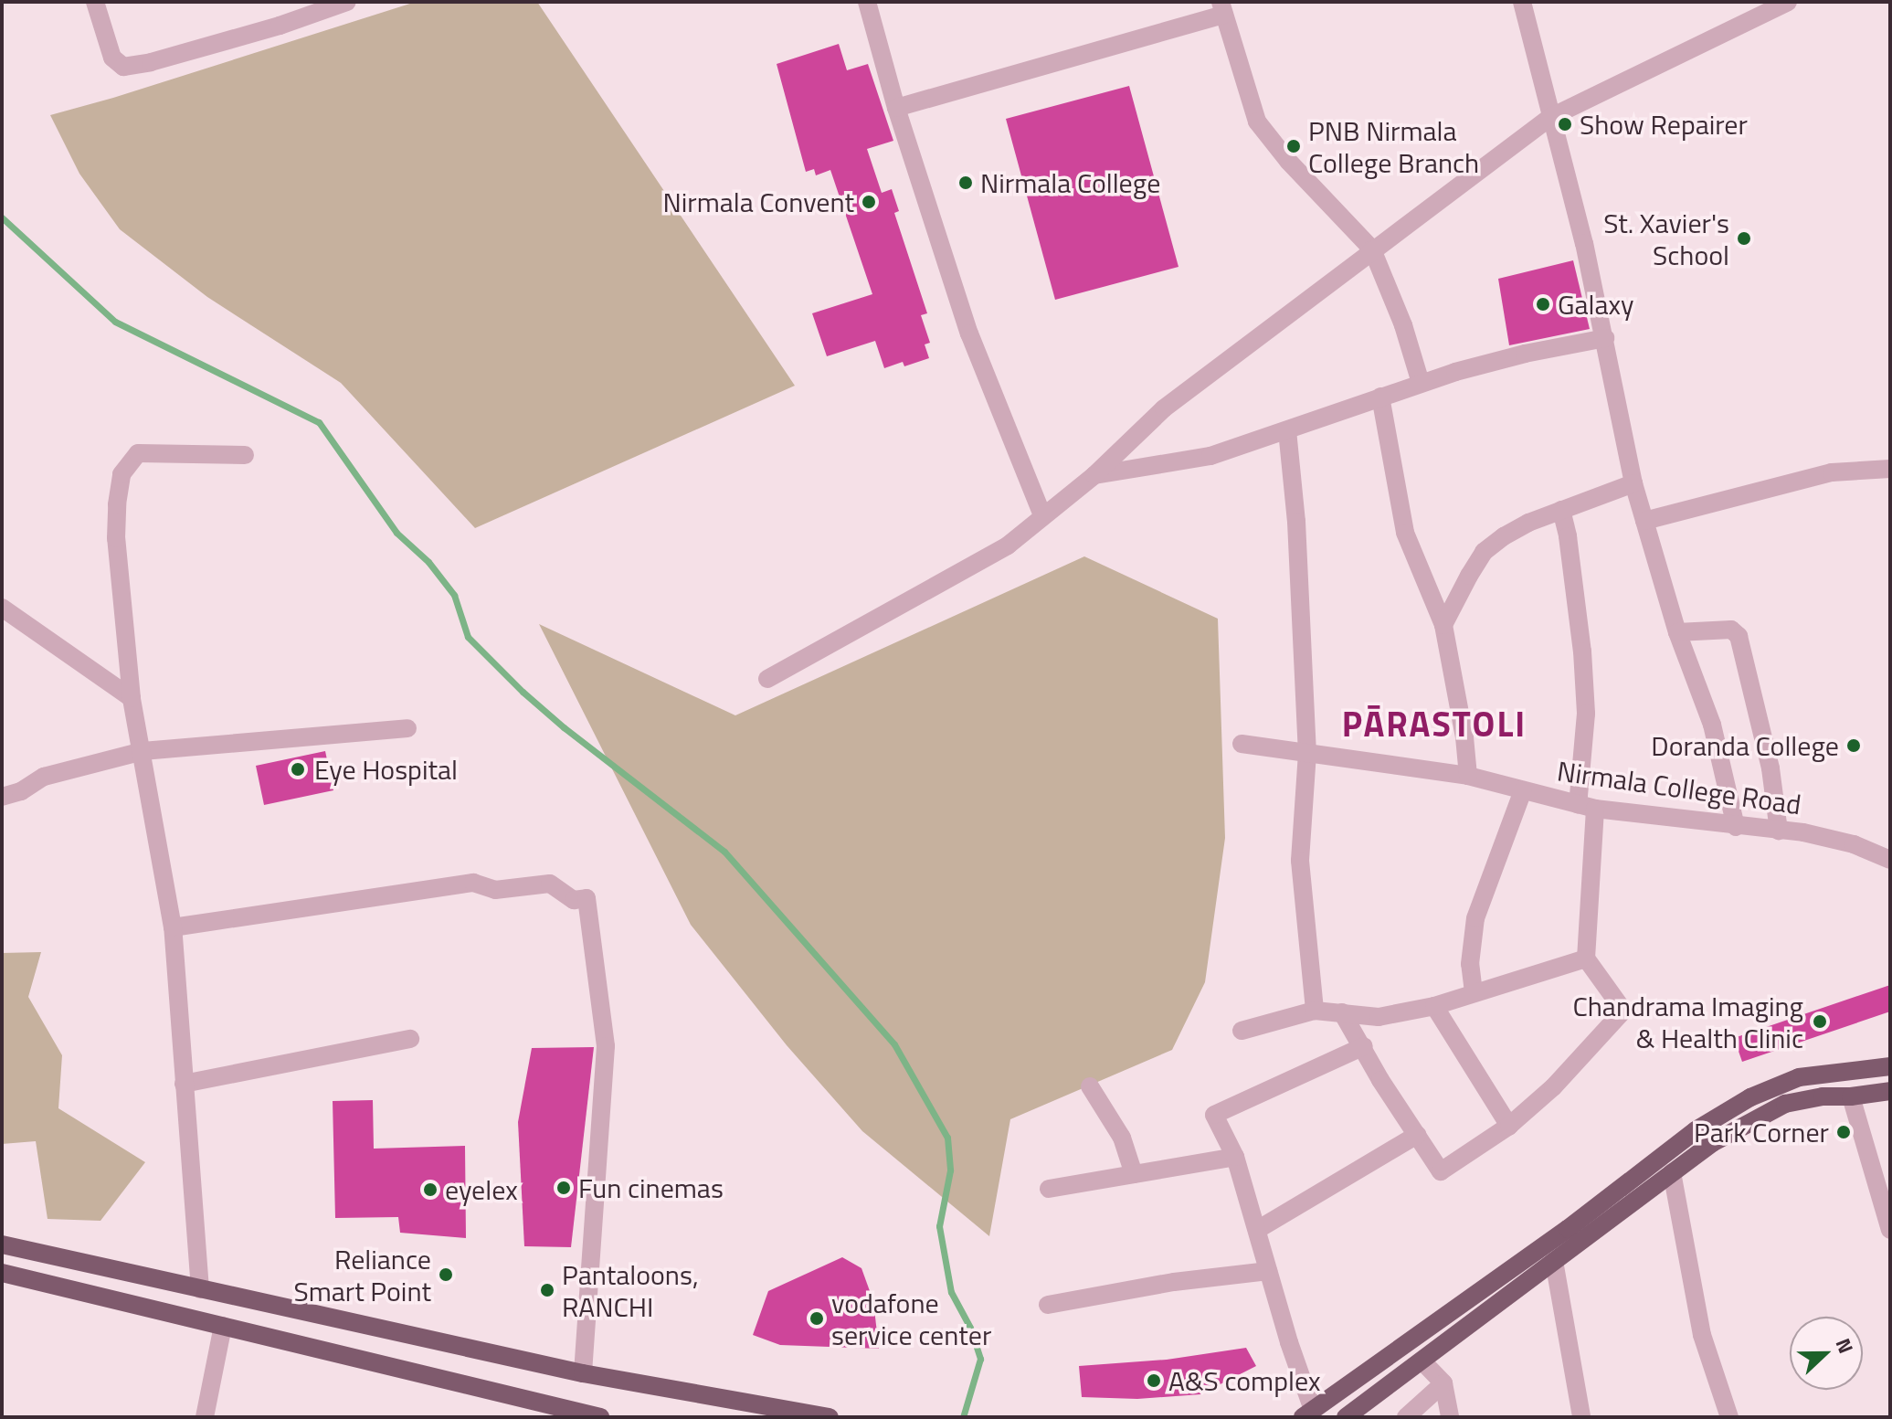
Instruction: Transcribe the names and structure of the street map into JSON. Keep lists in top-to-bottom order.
{
  "streets": {
    "street": ["Nirmala College Road"]
  },
  "districts": ["PĀRASTOLI"],
  "places": [
    "Show Repairer",
    "PNB Nirmala College Branch",
    "Nirmala College",
    "Nirmala Convent",
    "St. Xavier's School",
    "Galaxy",
    "Doranda College",
    "Eye Hospital",
    "Chandrama Imaging & Health Clinic",
    "Park Corner",
    "Fun cinemas",
    "eyelex",
    "Reliance Smart Point",
    "Pantaloons, RANCHI",
    "vodafone service center",
    "A&S complex"
  ],
  "north": "right"
}
